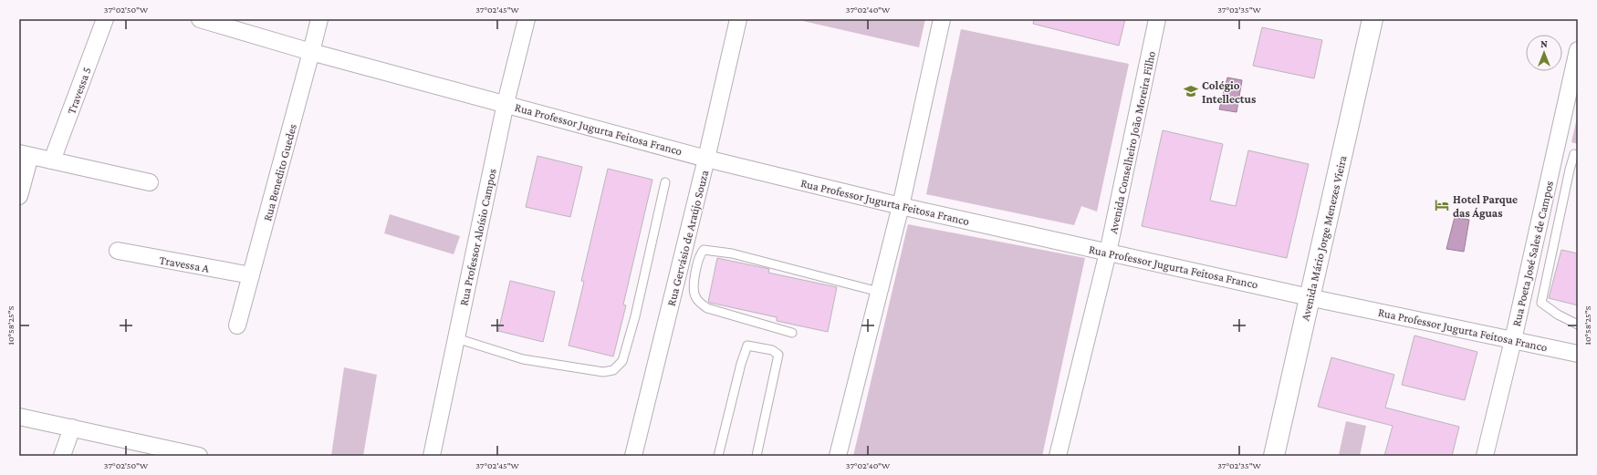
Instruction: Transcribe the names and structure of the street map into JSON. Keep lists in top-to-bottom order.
{
  "streets": {
    "street": [
      "Travessa 5",
      "Rua Professor Jugurta Feitosa Franco",
      "Avenida Conselheiro João Moreira Filho",
      "Rua Benedito Guedes",
      "Rua Professor Aloísio Campos",
      "Rua Gervásio de Araújo Souza",
      "Avenida Mário Jorge Menezes Vieira",
      "Rua Poeta José Sales de Campos",
      "Travessa A"
    ]
  },
  "crossings": [
    ["Rua Professor Jugurta Feitosa Franco", "Avenida Conselheiro João Moreira Filho"],
    ["Rua Professor Jugurta Feitosa Franco", "Rua Benedito Guedes"],
    ["Rua Professor Jugurta Feitosa Franco", "Rua Professor Aloísio Campos"],
    ["Rua Professor Jugurta Feitosa Franco", "Rua Gervásio de Araújo Souza"],
    ["Rua Professor Jugurta Feitosa Franco", "Avenida Mário Jorge Menezes Vieira"],
    ["Rua Professor Jugurta Feitosa Franco", "Rua Poeta José Sales de Campos"],
    ["Rua Benedito Guedes", "Travessa A"]
  ],
  "places": {
    "school or university": ["Colégio Intellectus"],
    "hotel": ["Hotel Parque das Águas"]
  },
  "north": "top",
  "coordinates": [
    "37°02'50\"W",
    "37°02'45\"W",
    "37°02'40\"W",
    "37°02'35\"W",
    "10°58'25\"S"
  ]
}
